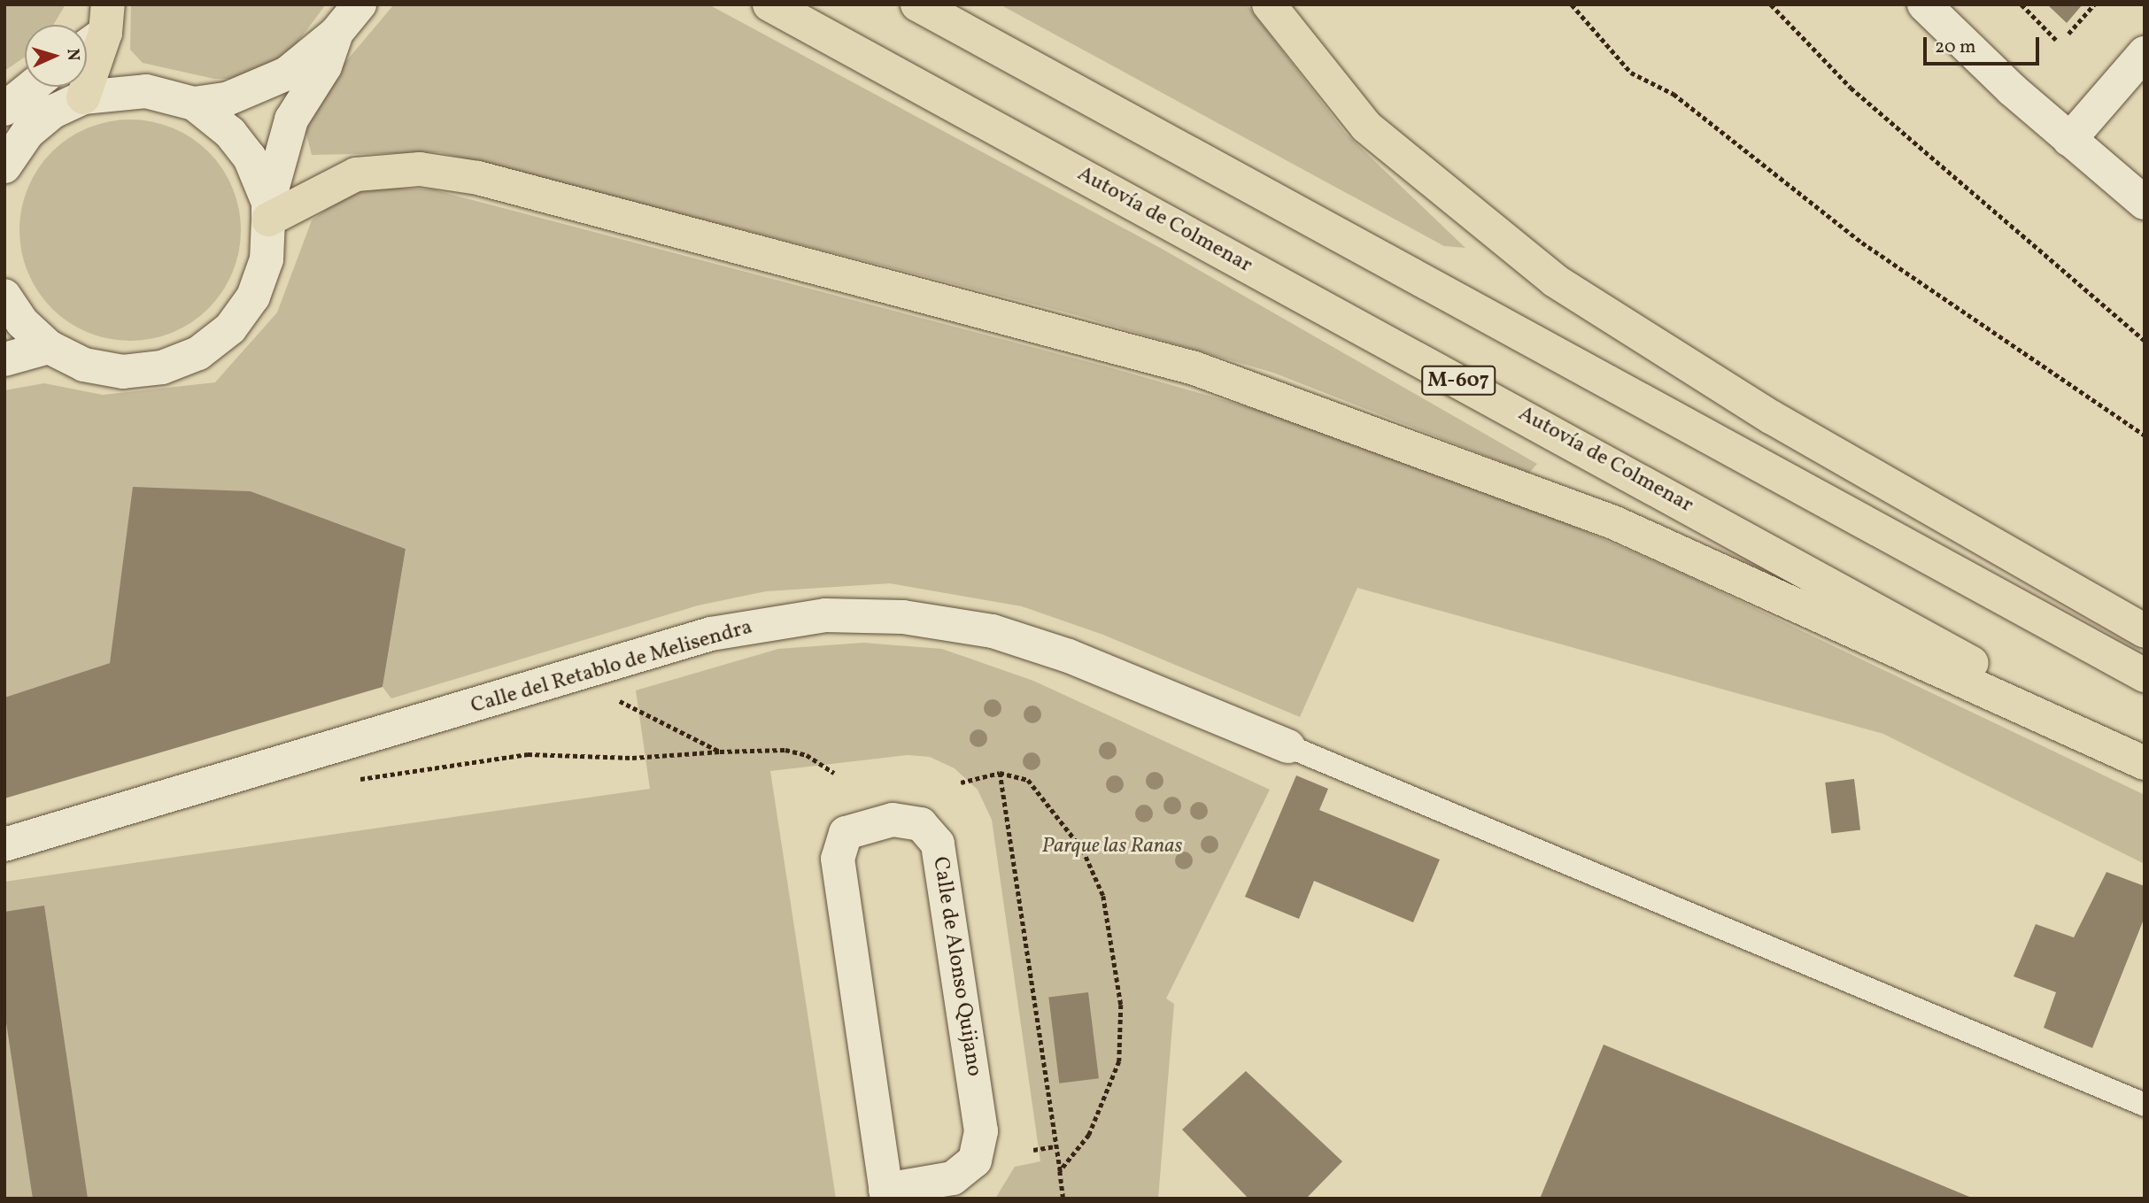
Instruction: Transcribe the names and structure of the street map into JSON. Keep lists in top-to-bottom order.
{
  "streets": {
    "highway": ["Autovía de Colmenar", "M-607"],
    "street": ["Calle del Retablo de Melisendra", "Calle de Alonso Quijano"]
  },
  "parks": ["Parque las Ranas"],
  "scale_bar": "20 m",
  "north": "right"
}
